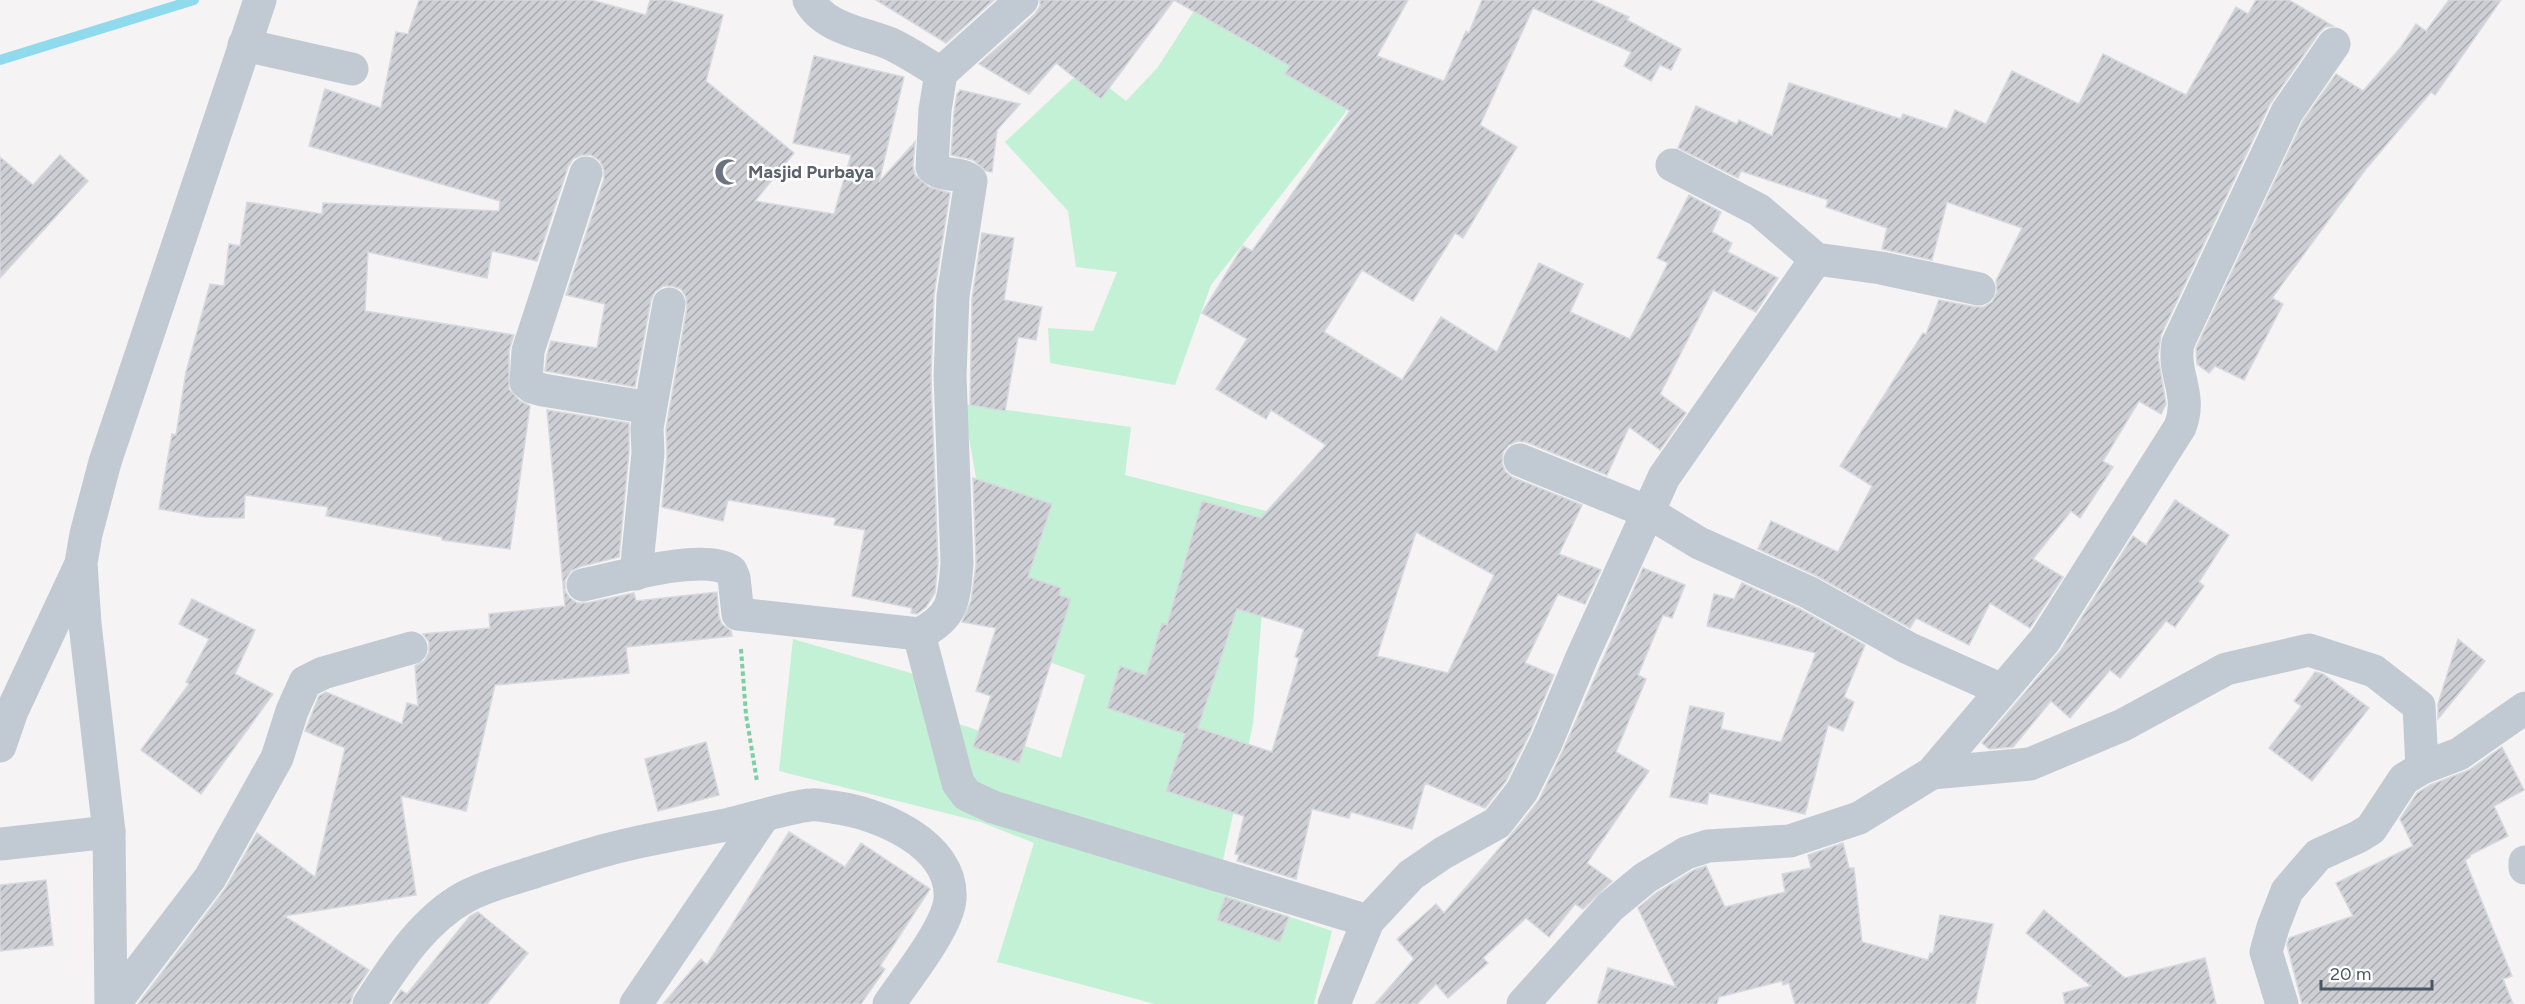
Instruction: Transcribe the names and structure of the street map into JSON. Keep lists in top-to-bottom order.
{
  "places": {
    "mosque": ["Masjid Purbaya"]
  },
  "scale_bar": "20 m"
}
